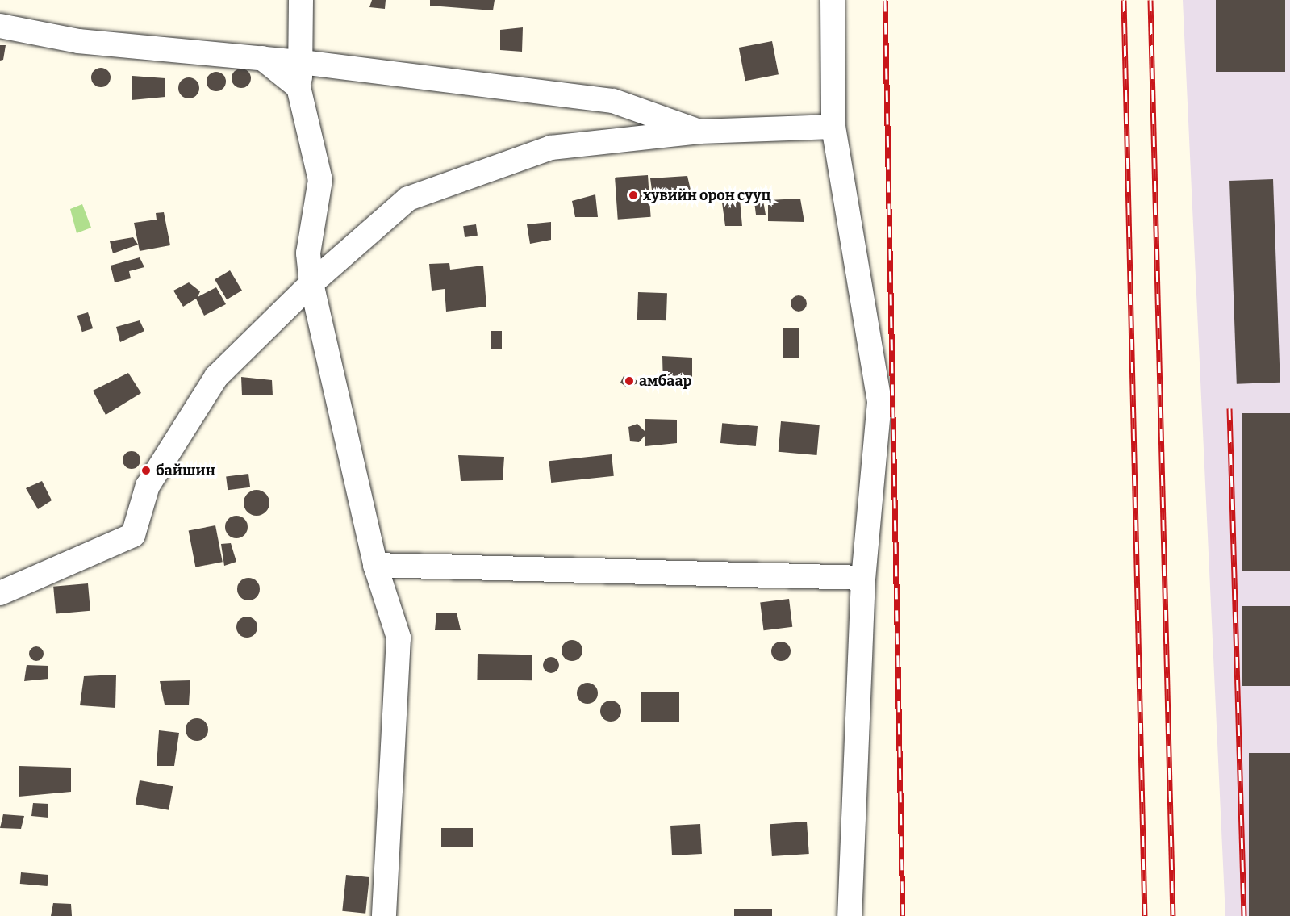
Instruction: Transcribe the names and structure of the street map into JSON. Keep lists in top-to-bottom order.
{
  "places": ["хувийн орон сууц", "амбаар", "байшин"]
}
